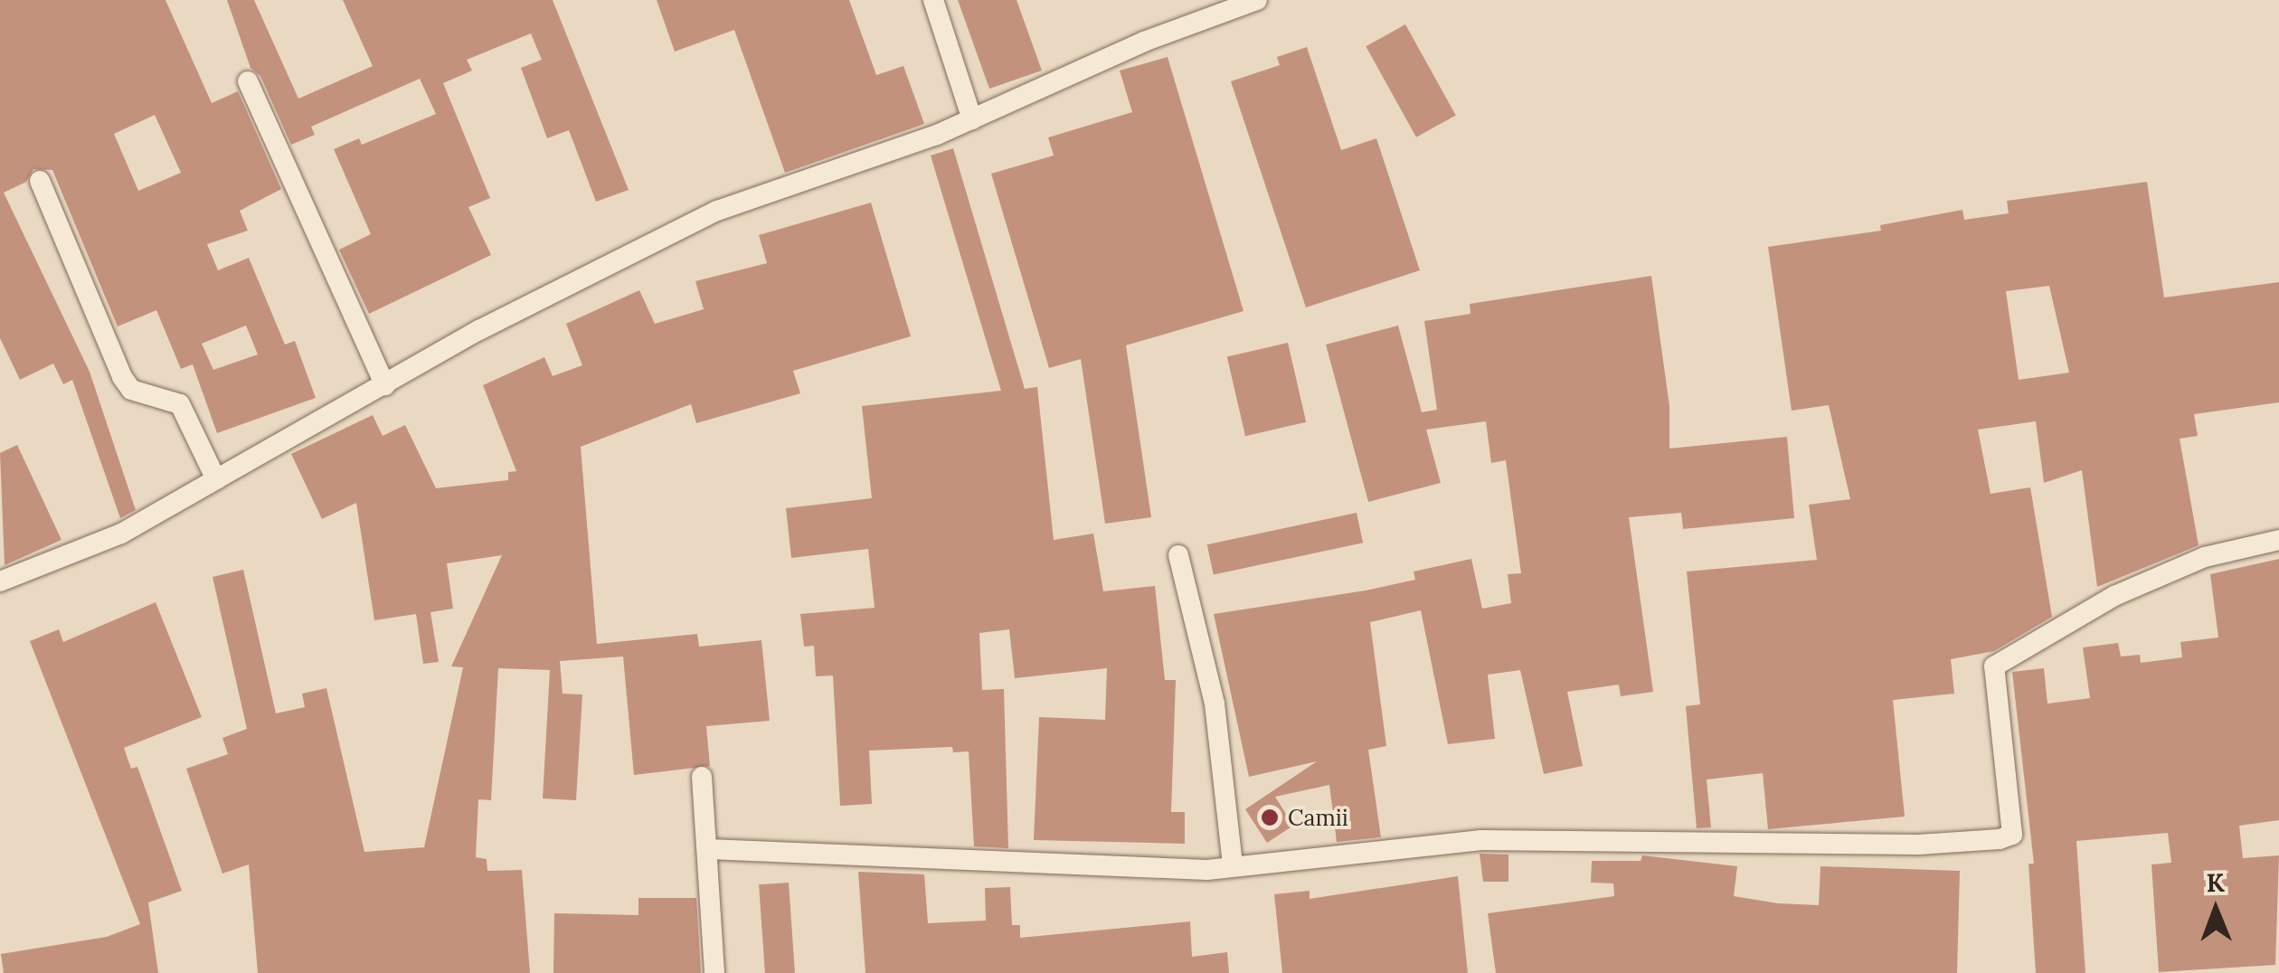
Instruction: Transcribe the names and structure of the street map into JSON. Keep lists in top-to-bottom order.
{
  "places": ["Camii"],
  "north": "top"
}
